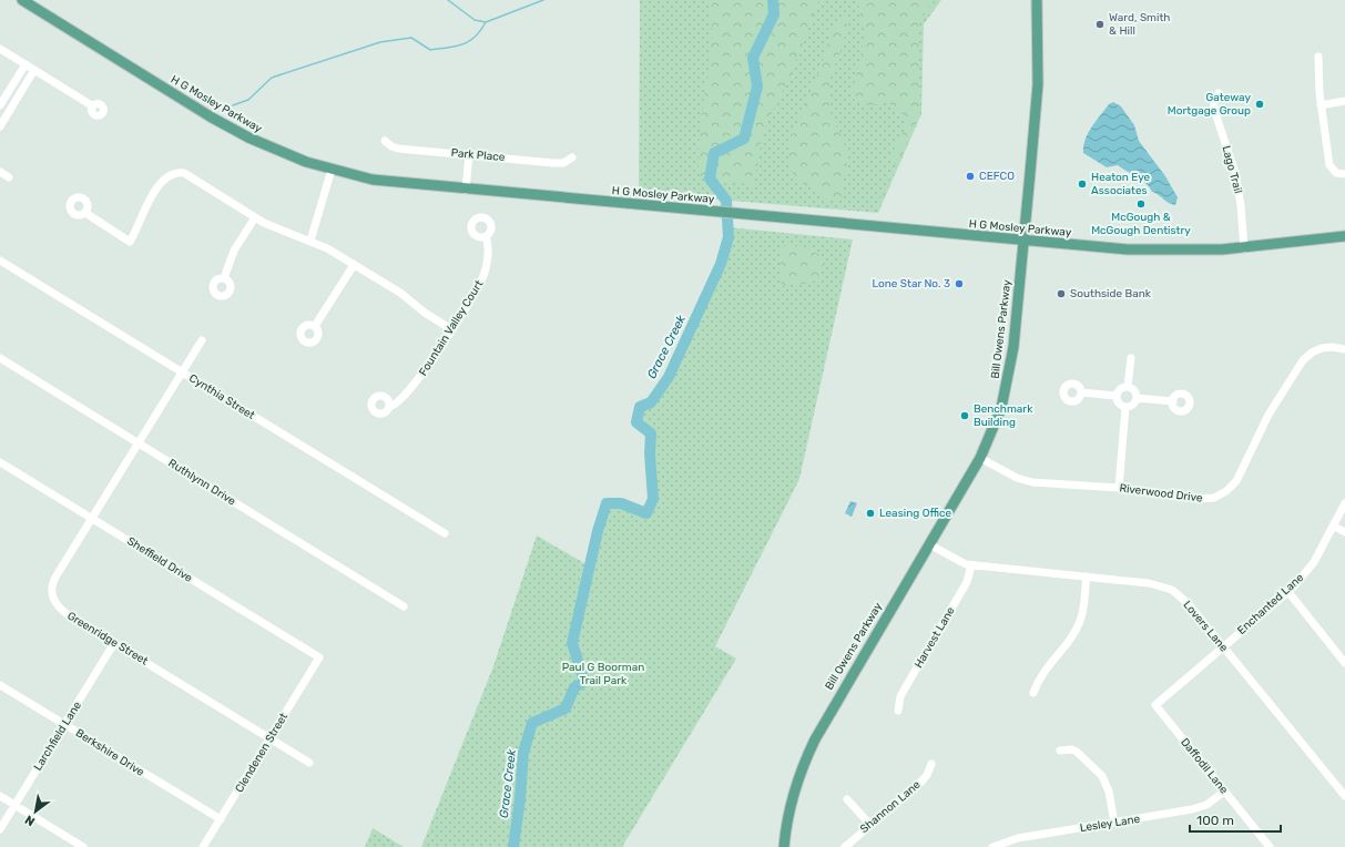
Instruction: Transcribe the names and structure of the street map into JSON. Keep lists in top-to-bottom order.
{
  "streets": {
    "main road": ["H G Mosley Parkway", "Bill Owens Parkway"],
    "street": [
      "Park Place",
      "Lago Trail",
      "Fountain Valley Court",
      "Cynthia Street",
      "Ruthlynn Drive",
      "Riverwood Drive",
      "Sheffield Drive",
      "Enchanted Lane",
      "Lovers Lane",
      "Harvest Lane",
      "Greenridge Street",
      "Larchfield Lane",
      "Berkshire Drive",
      "Clendenen Street",
      "Daffodil Lane",
      "Shannon Lane",
      "Lesley Lane"
    ]
  },
  "crossings": [
    ["H G Mosley Parkway", "Lago Trail"],
    ["H G Mosley Parkway", "Bill Owens Parkway"],
    ["Bill Owens Parkway", "Riverwood Drive"],
    ["Bill Owens Parkway", "Lovers Lane"],
    ["Cynthia Street", "Greenridge Street"],
    ["Ruthlynn Drive", "Greenridge Street"],
    ["Sheffield Drive", "Greenridge Street"],
    ["Sheffield Drive", "Clendenen Street"],
    ["Enchanted Lane", "Lovers Lane"],
    ["Enchanted Lane", "Daffodil Lane"],
    ["Lovers Lane", "Harvest Lane"],
    ["Greenridge Street", "Larchfield Lane"],
    ["Greenridge Street", "Clendenen Street"],
    ["Larchfield Lane", "Berkshire Drive"],
    ["Berkshire Drive", "Clendenen Street"],
    ["Daffodil Lane", "Lesley Lane"]
  ],
  "water": ["Grace Creek"],
  "parks": ["Paul G Boorman Trail Park"],
  "places": [
    "Ward, Smith & Hill",
    "Gateway Mortgage Group",
    "CEFCO",
    "Heaton Eye Associates",
    "McGough & McGough Dentistry",
    "Lone Star No. 3",
    "Southside Bank",
    "Benchmark Building",
    "Leasing Office"
  ],
  "scale_bar": "100 m",
  "north": "bottom left"
}
